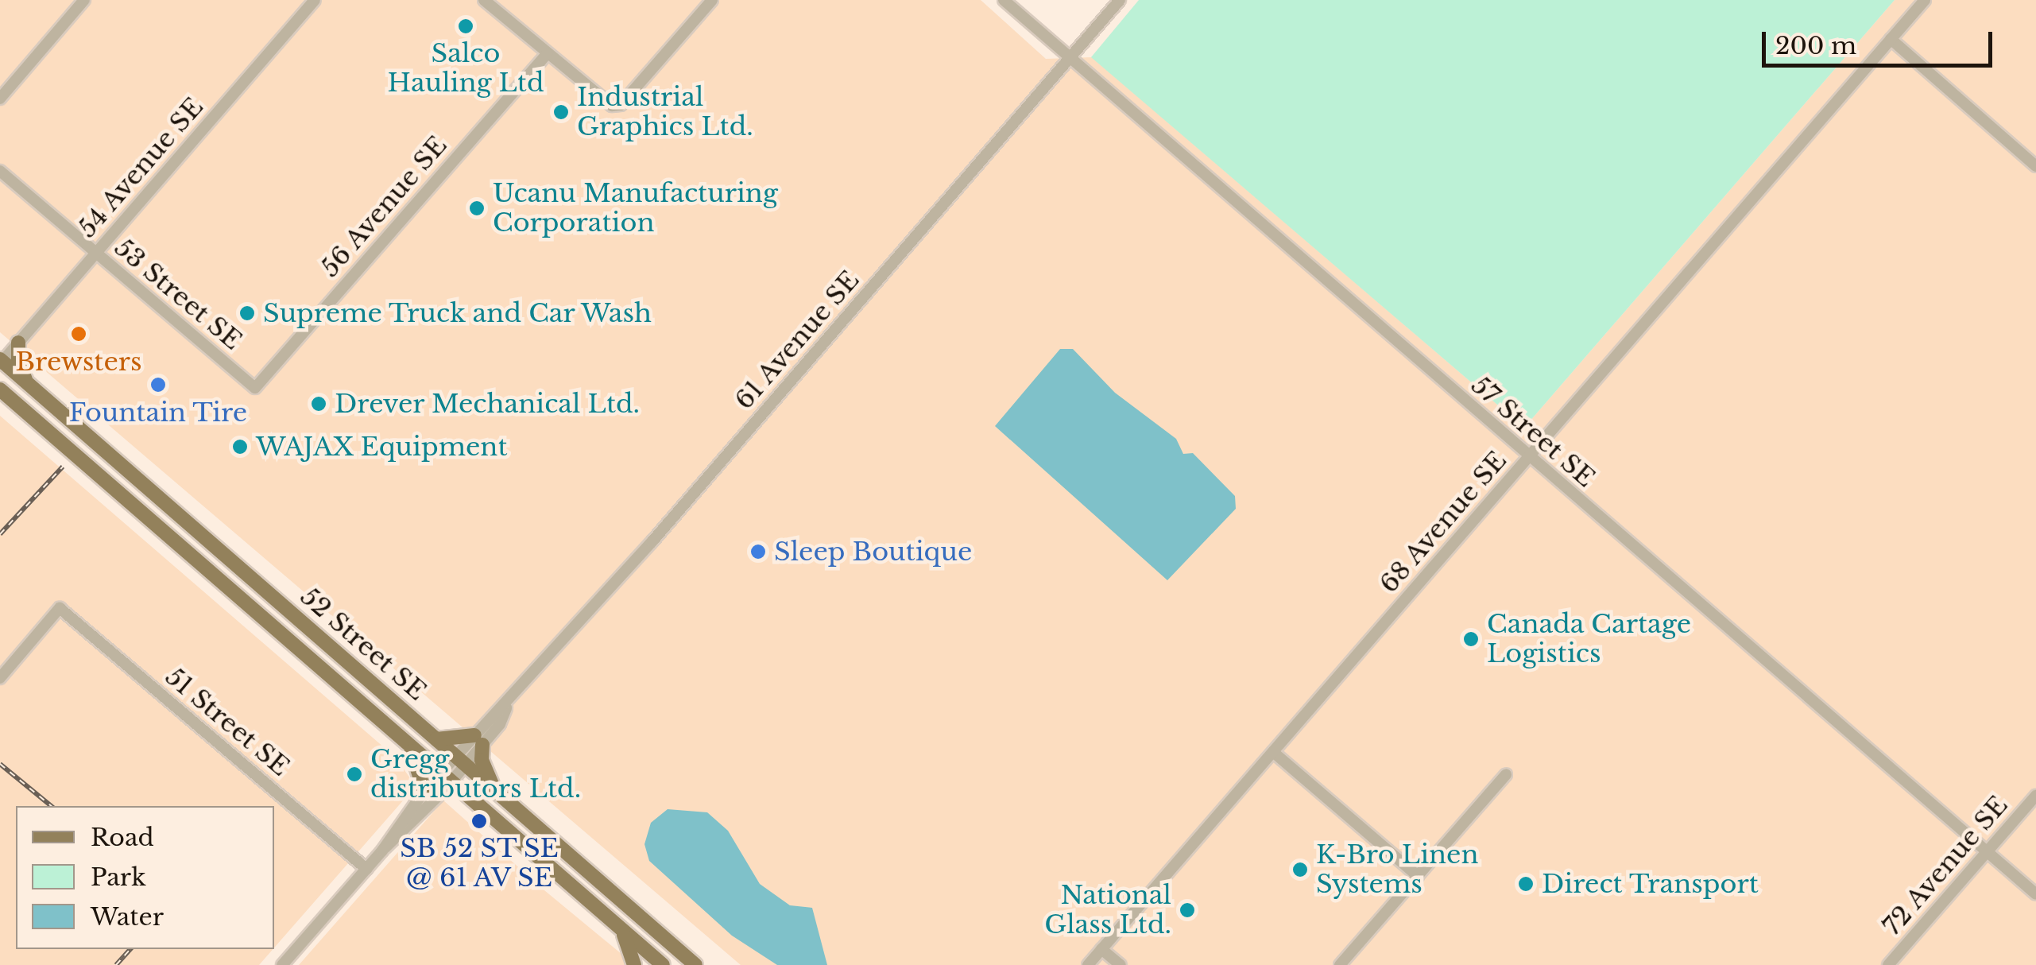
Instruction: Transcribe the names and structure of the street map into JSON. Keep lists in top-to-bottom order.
{
  "streets": {
    "main road": ["52 Street SE"],
    "street": [
      "54 Avenue SE",
      "56 Avenue SE",
      "53 Street SE",
      "61 Avenue SE",
      "57 Street SE",
      "68 Avenue SE",
      "51 Street SE",
      "72 Avenue SE"
    ]
  },
  "crossings": [
    ["54 Avenue SE", "53 Street SE"],
    ["54 Avenue SE", "52 Street SE"],
    ["56 Avenue SE", "53 Street SE"],
    ["61 Avenue SE", "57 Street SE"],
    ["61 Avenue SE", "52 Street SE"],
    ["61 Avenue SE", "51 Street SE"],
    ["57 Street SE", "68 Avenue SE"],
    ["57 Street SE", "72 Avenue SE"]
  ],
  "places": [
    "Salco Hauling Ltd",
    "Industrial Graphics Ltd.",
    "Ucanu Manufacturing Corporation",
    "Supreme Truck and Car Wash",
    "Brewsters",
    "Fountain Tire",
    "Drever Mechanical Ltd.",
    "WAJAX Equipment",
    "Sleep Boutique",
    "Canada Cartage Logistics",
    "Gregg distributors Ltd.",
    "SB 52 ST SE @ 61 AV SE",
    "K-Bro Linen Systems",
    "Direct Transport",
    "National Glass Ltd."
  ],
  "legend": ["Road", "Park", "Water"],
  "scale_bar": "200 m"
}
